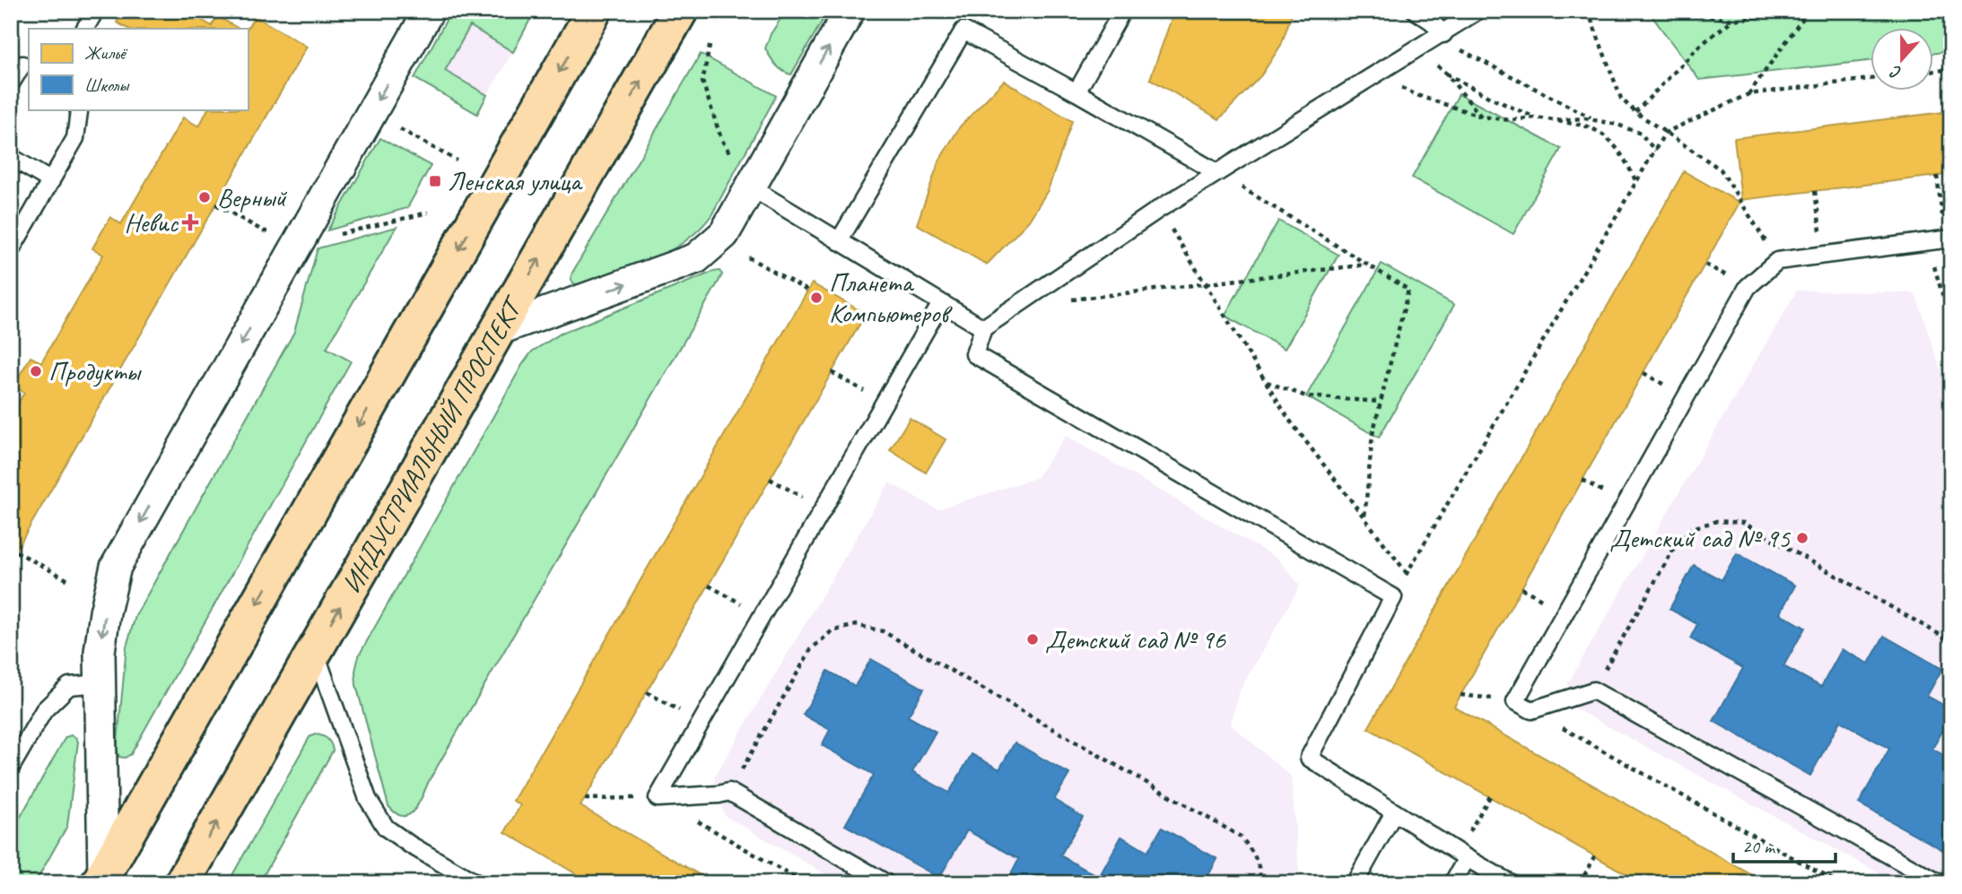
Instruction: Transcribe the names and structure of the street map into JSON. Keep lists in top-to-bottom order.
{
  "streets": {
    "main road": ["ИНДУСТРИАЛЬНЫЙ ПРОСПЕКТ"]
  },
  "places": {
    "transit": ["Ленская улица"],
    "other": [
      "Верный",
      "Планета Компьютеров",
      "Продукты",
      "Детский сад № 95",
      "Детский сад № 96"
    ],
    "health": ["Невис"]
  },
  "legend": ["Жильё", "Школы"],
  "scale_bar": "20 m",
  "north": "bottom"
}
